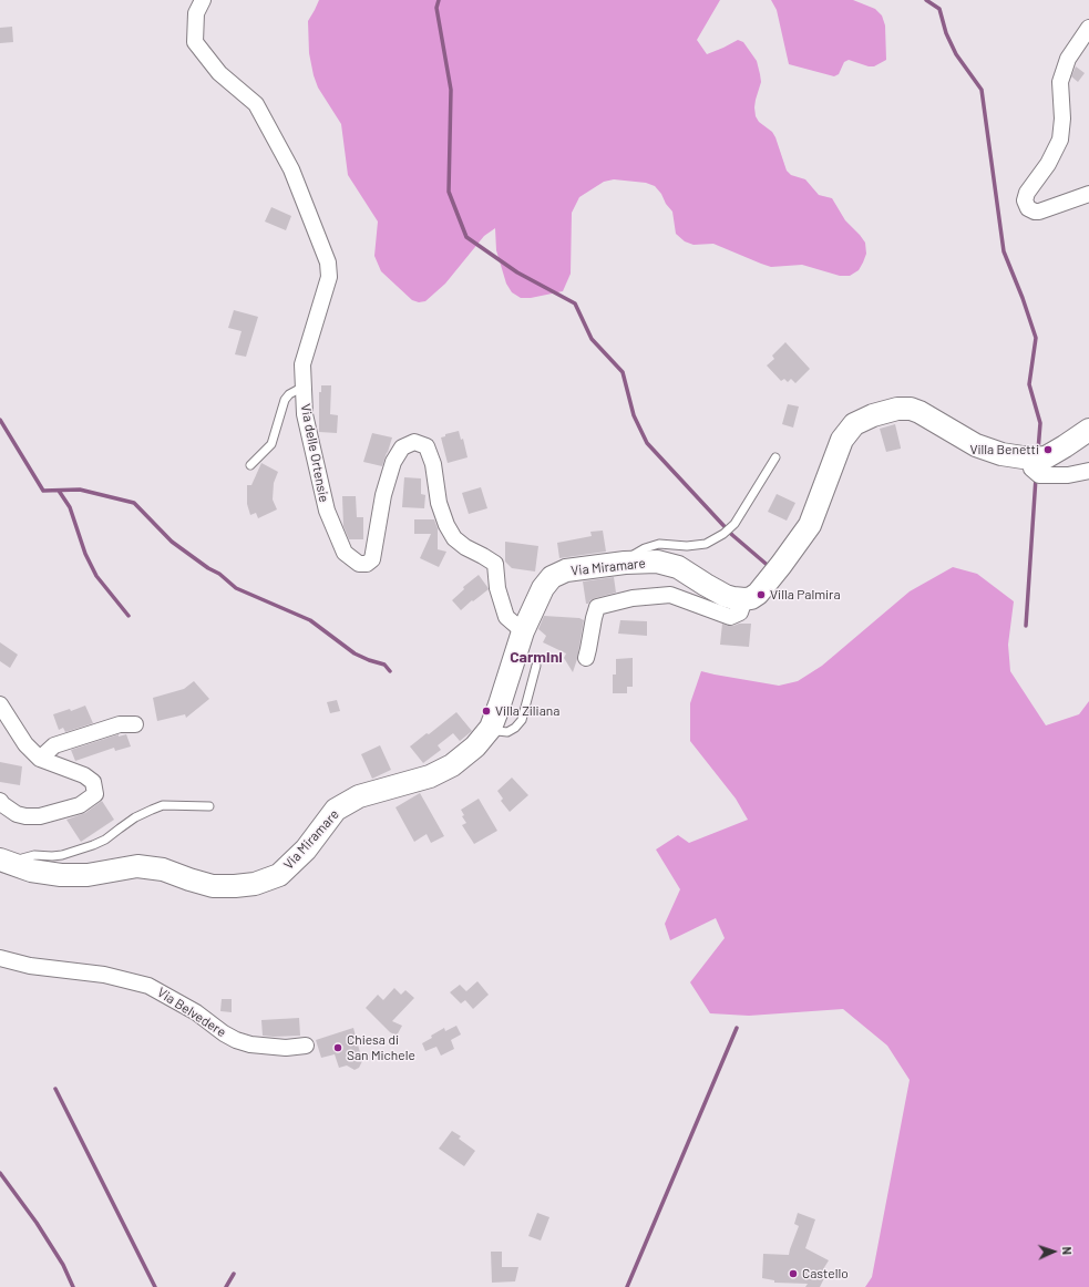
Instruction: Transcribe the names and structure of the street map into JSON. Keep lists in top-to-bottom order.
{
  "streets": {
    "street": ["Via delle Ortensie", "Via Miramare", "Via Belvedere"]
  },
  "crossings": [
    ["Via delle Ortensie", "Via Miramare"]
  ],
  "districts": ["Carmini"],
  "places": [
    "Villa Benetti",
    "Villa Palmira",
    "Villa Ziliana",
    "Chiesa di San Michele",
    "Castello"
  ],
  "north": "right"
}
